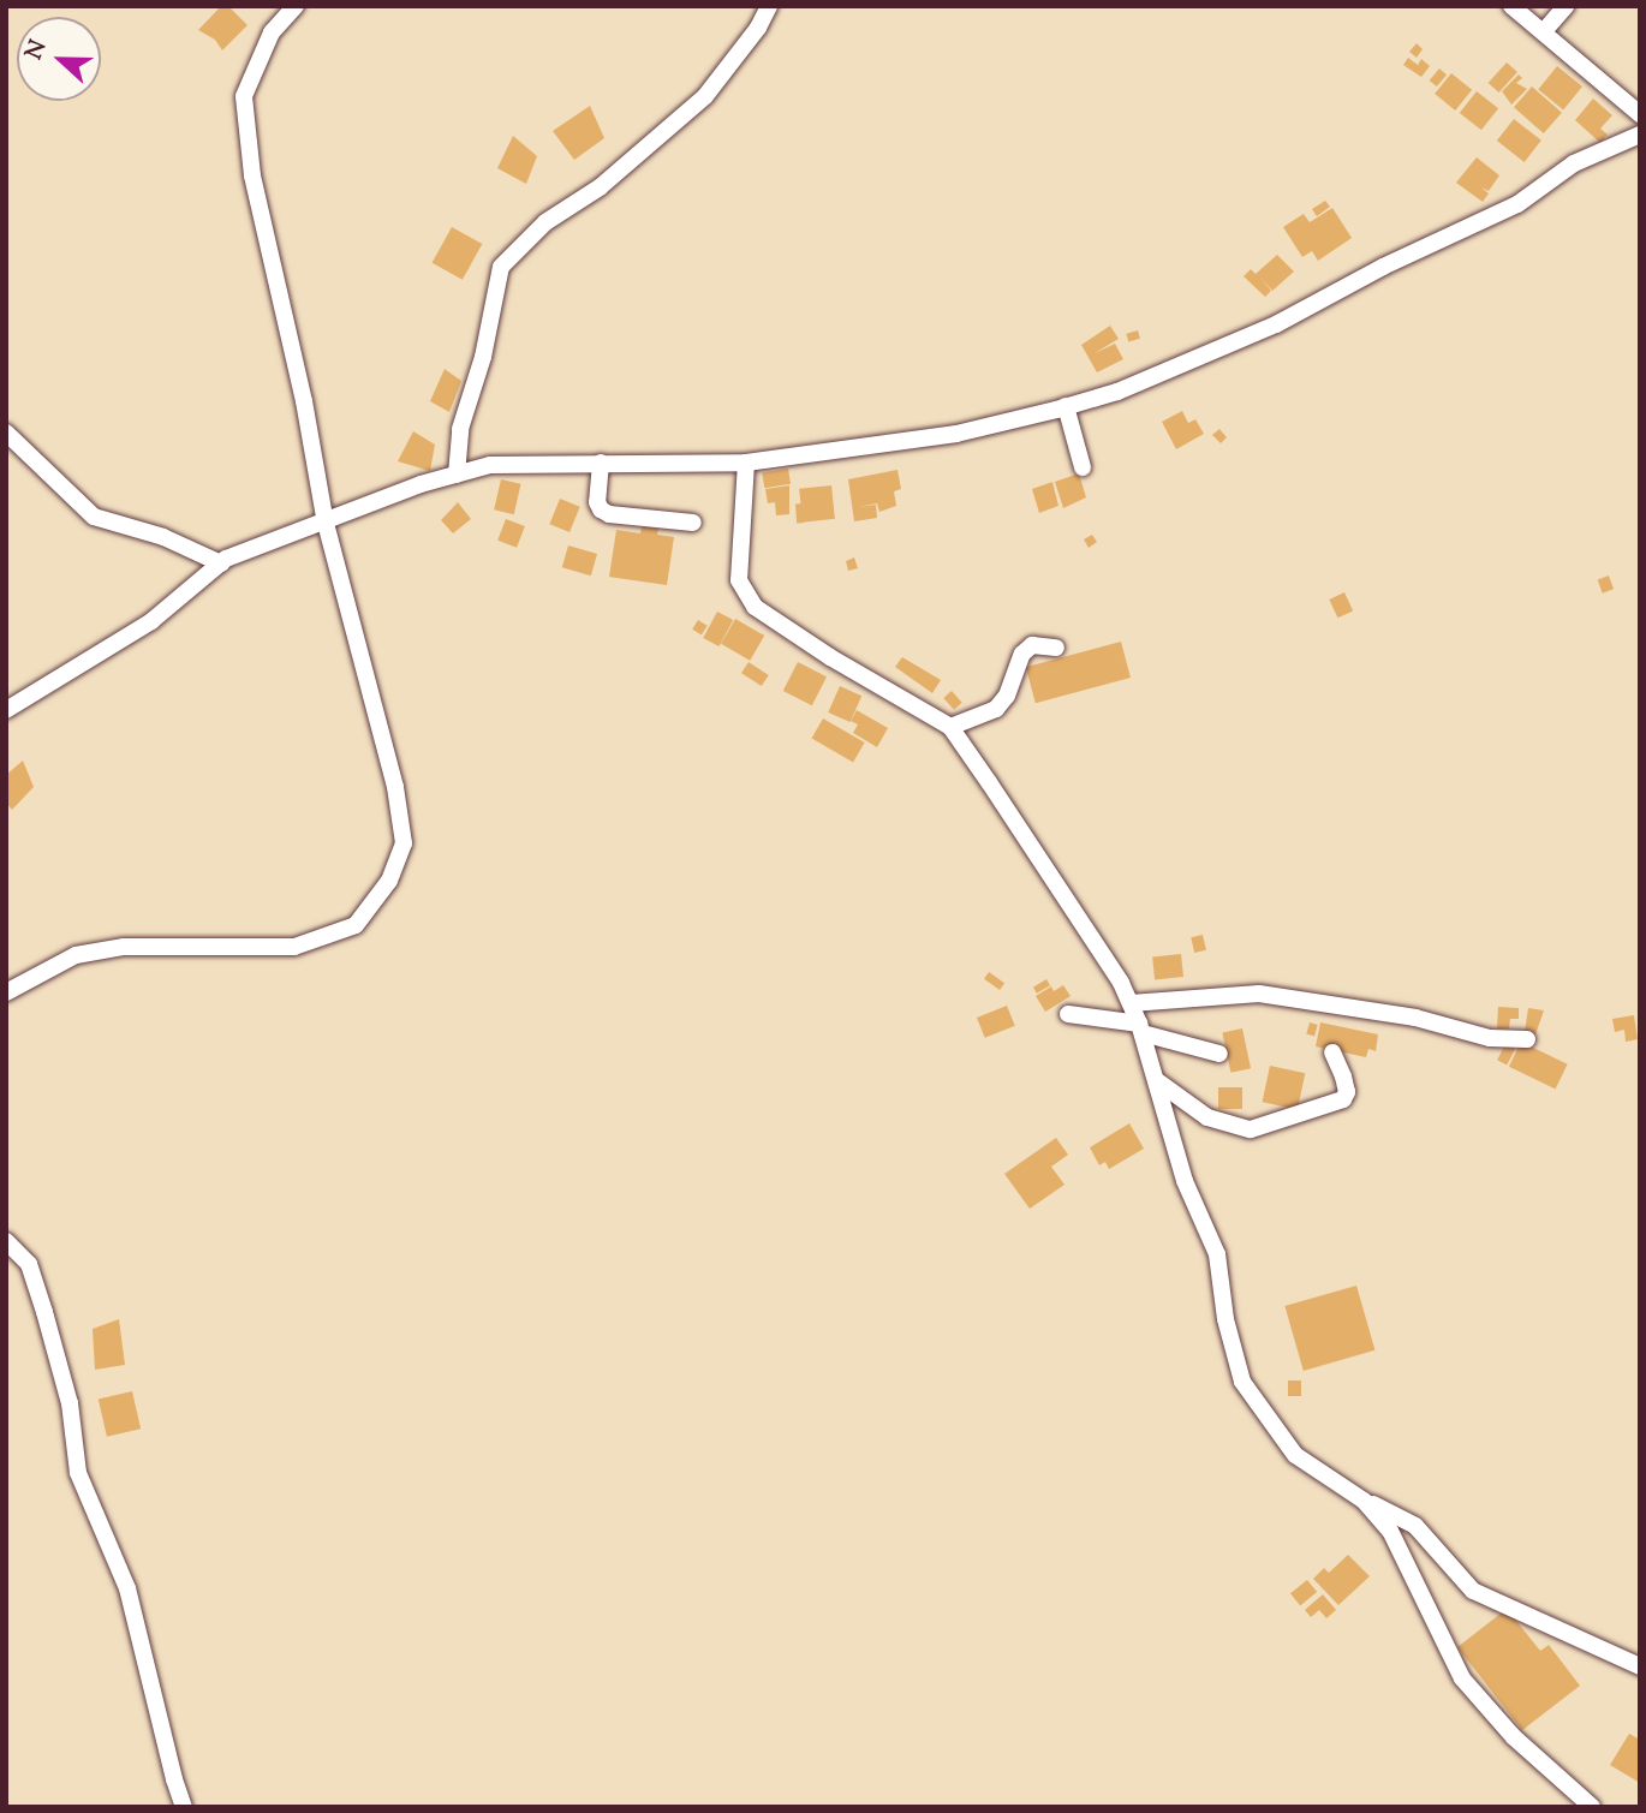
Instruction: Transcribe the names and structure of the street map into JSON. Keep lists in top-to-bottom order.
{
  "north": "left"
}
